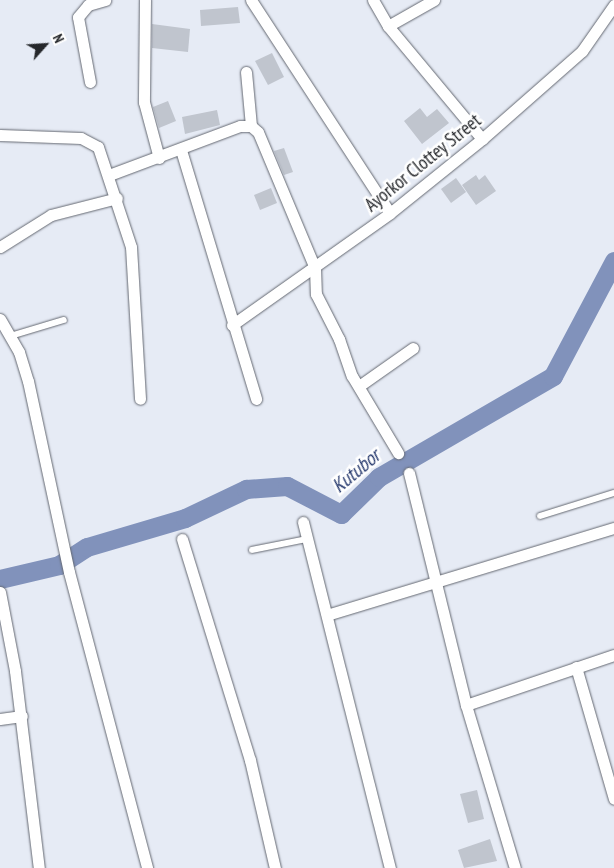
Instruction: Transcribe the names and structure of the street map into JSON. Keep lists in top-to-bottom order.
{
  "streets": {
    "street": ["Ayorkor Clottey Street"]
  },
  "water": ["Kutubor"],
  "north": "top right"
}
